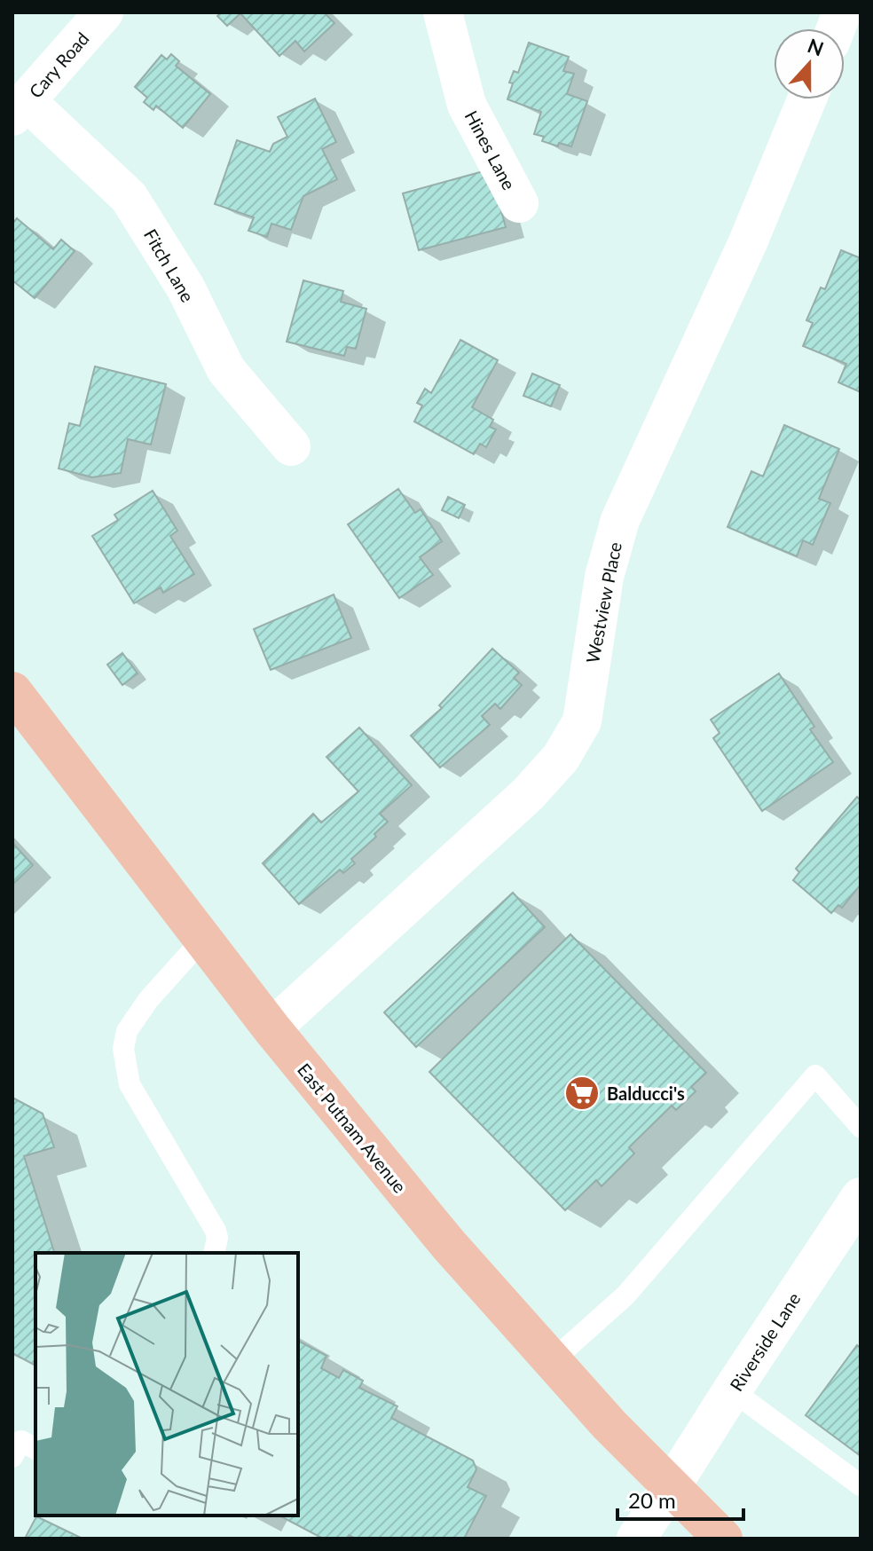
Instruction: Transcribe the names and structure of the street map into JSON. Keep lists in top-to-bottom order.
{
  "streets": {
    "main road": ["East Putnam Avenue"],
    "street": [
      "Cary Road",
      "Hines Lane",
      "Fitch Lane",
      "Westview Place",
      "Riverside Lane"
    ]
  },
  "crossings": [
    ["Cary Road", "Fitch Lane"],
    ["Westview Place", "East Putnam Avenue"],
    ["East Putnam Avenue", "Riverside Lane"]
  ],
  "places": {
    "supermarket": ["Balducci's"]
  },
  "scale_bar": "20 m",
  "north": "top"
}
